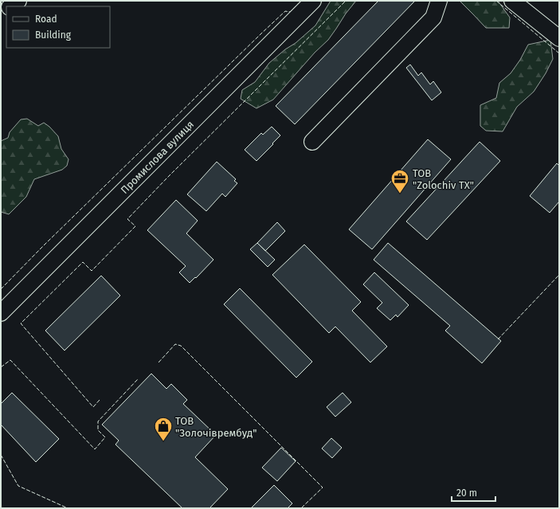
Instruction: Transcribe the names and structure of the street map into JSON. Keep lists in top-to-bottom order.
{
  "streets": {
    "street": ["Промислова вулиця"]
  },
  "places": {
    "office": ["ТОВ \"Zolochiv TX\""],
    "shop": ["ТОВ \"Золочіврембуд\""]
  },
  "legend": ["Road", "Building"],
  "scale_bar": "20 m"
}
